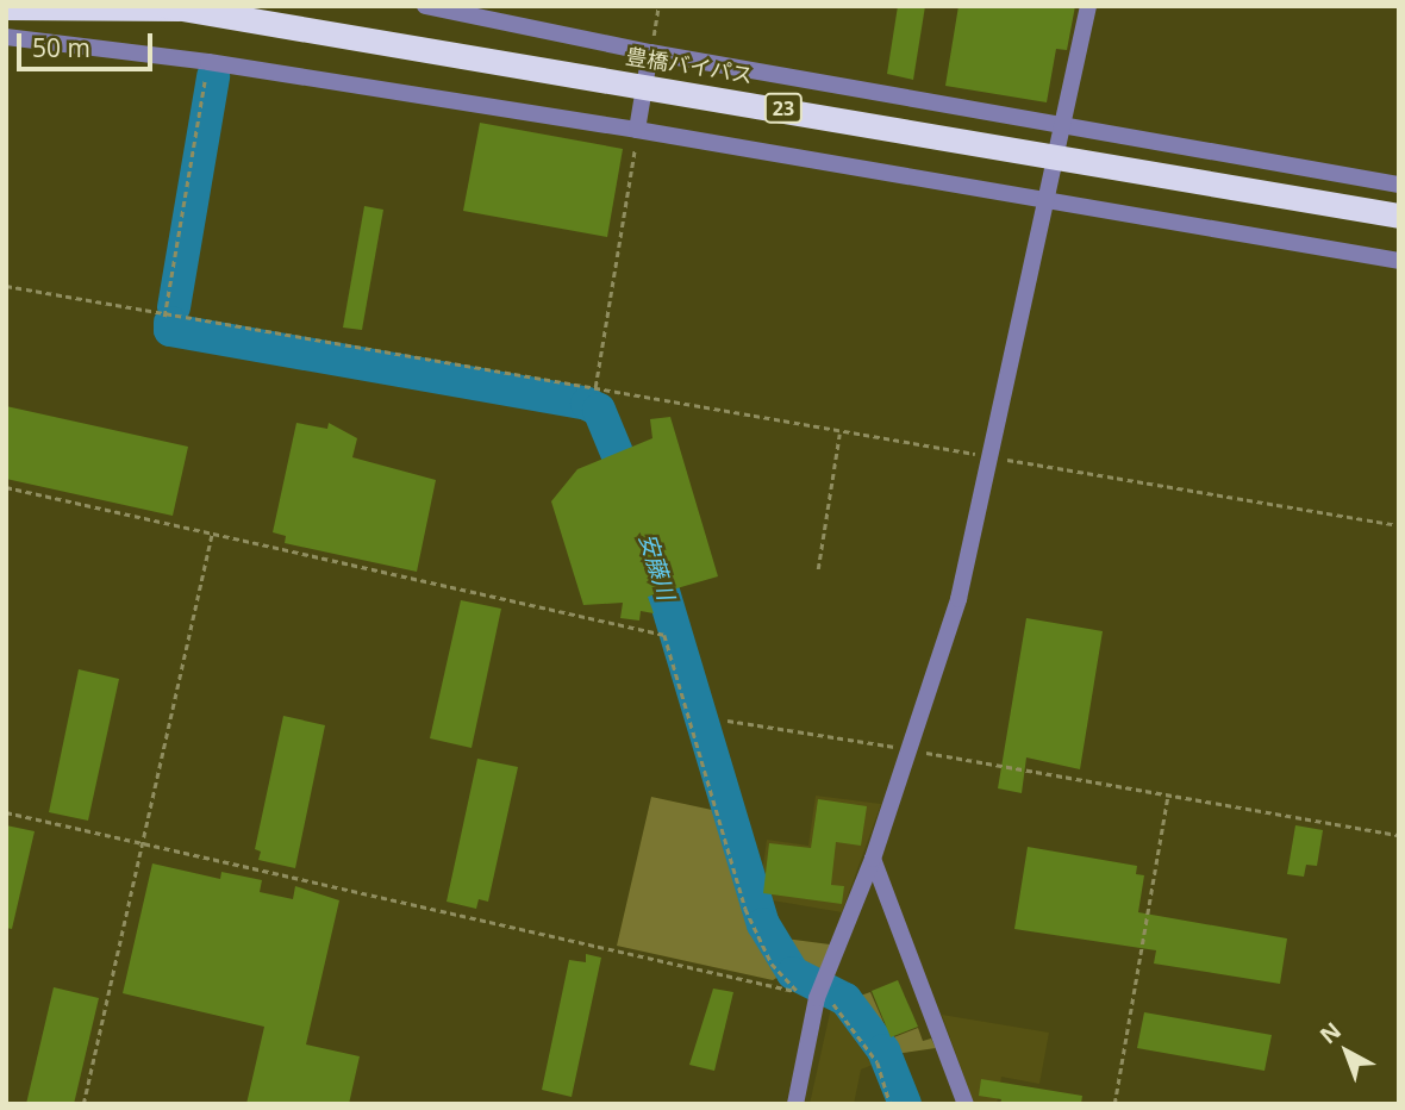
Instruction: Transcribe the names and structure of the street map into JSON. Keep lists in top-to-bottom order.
{
  "streets": {
    "highway": ["豊橋バイパス", "23"]
  },
  "water": ["安藤川"],
  "scale_bar": "50 m",
  "north": "top left"
}
